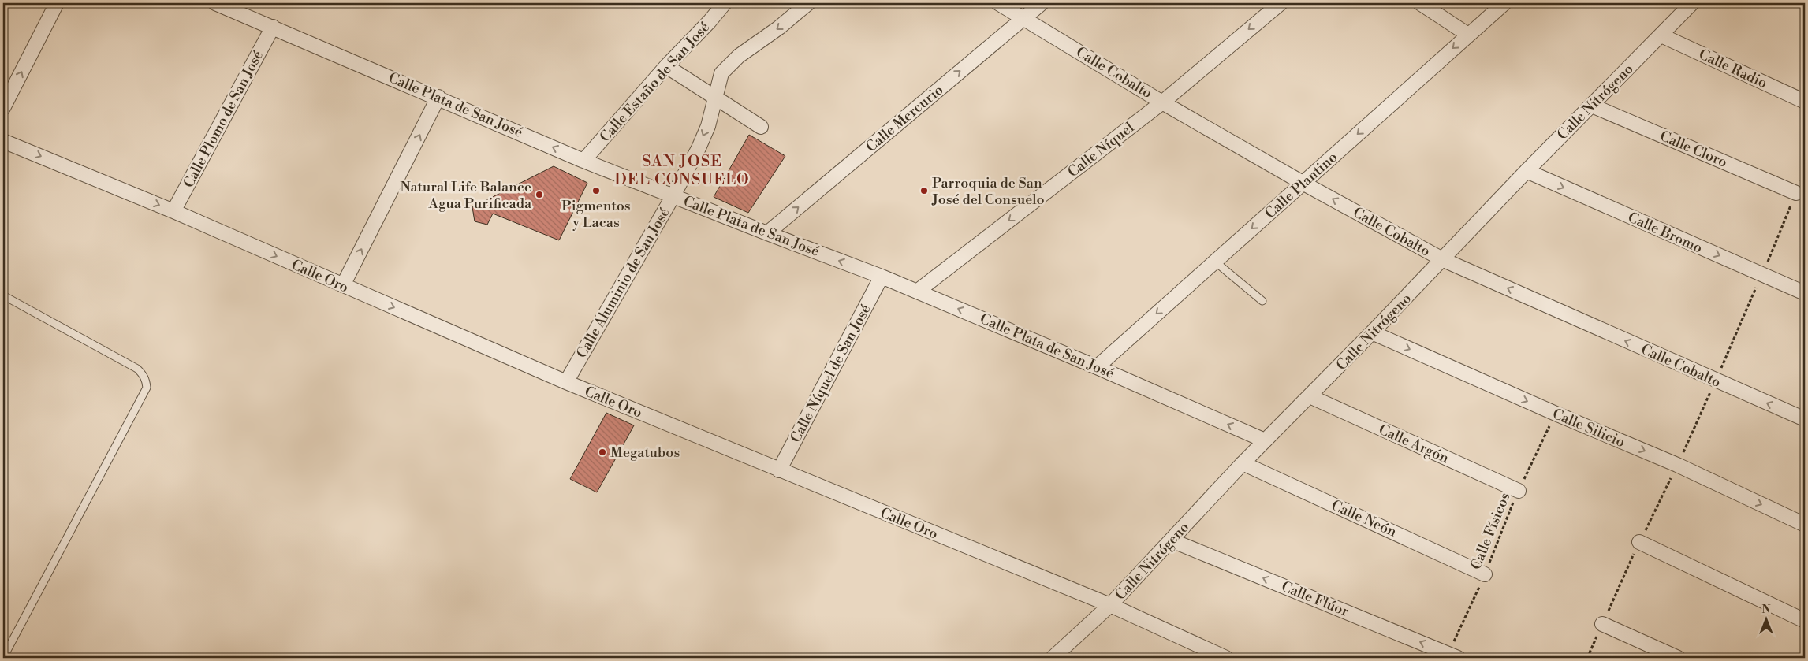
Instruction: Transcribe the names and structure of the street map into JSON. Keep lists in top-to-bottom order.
{
  "streets": {
    "street": [
      "Calle Radio",
      "Calle Cobalto",
      "Calle Estaño de San José",
      "Calle Nitrógeno",
      "Calle Plata de San José",
      "Calle Mercurio",
      "Calle Plomo de San José",
      "Calle Cloro",
      "Calle Níquel",
      "Calle Plantino",
      "Calle Bromo",
      "Calle Oro",
      "Calle Aluminio de San José",
      "Calle Níquel de San José",
      "Calle Silicio",
      "Calle Argón",
      "Calle Neón",
      "Calle Flúor"
    ],
    "path": ["Calle Físicos"]
  },
  "crossings": [
    ["Calle Radio", "Calle Nitrógeno"],
    ["Calle Cobalto", "Calle Nitrógeno"],
    ["Calle Cobalto", "Calle Mercurio"],
    ["Calle Cobalto", "Calle Níquel"],
    ["Calle Cobalto", "Calle Plantino"],
    ["Calle Estaño de San José", "Calle Plata de San José"],
    ["Calle Nitrógeno", "Calle Plata de San José"],
    ["Calle Nitrógeno", "Calle Cloro"],
    ["Calle Nitrógeno", "Calle Bromo"],
    ["Calle Nitrógeno", "Calle Oro"],
    ["Calle Nitrógeno", "Calle Silicio"],
    ["Calle Nitrógeno", "Calle Argón"],
    ["Calle Nitrógeno", "Calle Neón"],
    ["Calle Nitrógeno", "Calle Flúor"],
    ["Calle Plata de San José", "Calle Mercurio"],
    ["Calle Plata de San José", "Calle Plomo de San José"],
    ["Calle Plata de San José", "Calle Níquel"],
    ["Calle Plata de San José", "Calle Plantino"],
    ["Calle Plata de San José", "Calle Aluminio de San José"],
    ["Calle Plata de San José", "Calle Níquel de San José"],
    ["Calle Plomo de San José", "Calle Oro"],
    ["Calle Oro", "Calle Aluminio de San José"],
    ["Calle Oro", "Calle Níquel de San José"],
    ["Calle Silicio", "Calle Físicos"],
    ["Calle Argón", "Calle Físicos"],
    ["Calle Neón", "Calle Físicos"],
    ["Calle Físicos", "Calle Flúor"]
  ],
  "one_way": [
    "Calle Cobalto",
    "Calle Plata de San José",
    "Calle Mercurio",
    "Calle Níquel",
    "Calle Plantino",
    "Calle Bromo",
    "Calle Oro",
    "Calle Aluminio de San José",
    "Calle Flúor"
  ],
  "districts": ["SAN JOSE DEL CONSUELO"],
  "places": [
    "Pigmentos y Lacas",
    "Parroquia de San José del Consuelo",
    "Natural Life Balance Agua Purificada",
    "Megatubos"
  ],
  "north": "top"
}
